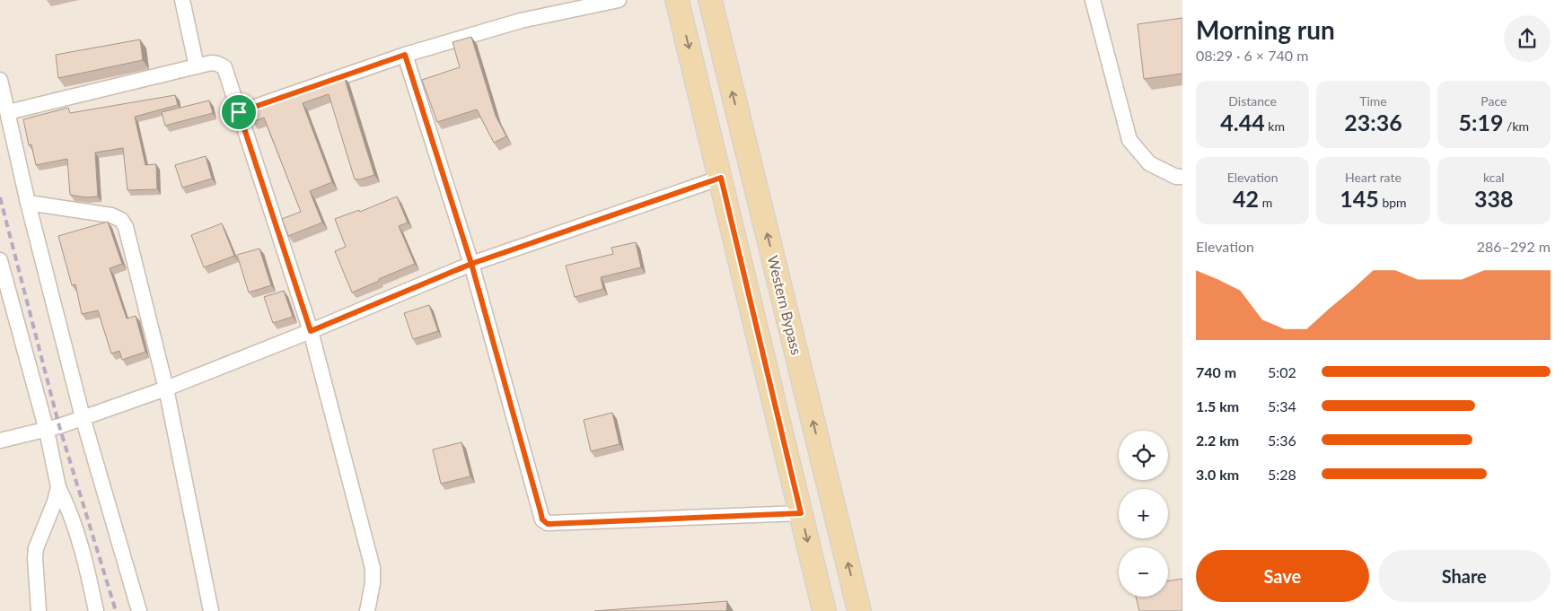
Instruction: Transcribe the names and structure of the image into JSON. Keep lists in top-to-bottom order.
{
  "streets": {
    "main road": ["Western Bypass"]
  },
  "page": {
    "heading": ["Morning run", "08:29 · 6 × 740 m"],
    "stats": [
      ["Distance", "4.44 km"],
      ["Time", "23:36"],
      ["Pace", "5:19 /km"],
      ["Elevation", "42 m"],
      ["Heart rate", "145 bpm"],
      ["kcal", "338"]
    ],
    "chart": ["Elevation", "286–292 m"],
    "list": [
      {
        "name": "740 m",
        "note": "5:02"
      },
      {
        "name": "1.5 km",
        "note": "5:34"
      },
      {
        "name": "2.2 km",
        "note": "5:36"
      },
      {
        "name": "3.0 km",
        "note": "5:28"
      }
    ],
    "map_buttons": ["+", "−"],
    "buttons": ["Save", "Share"]
  }
}
